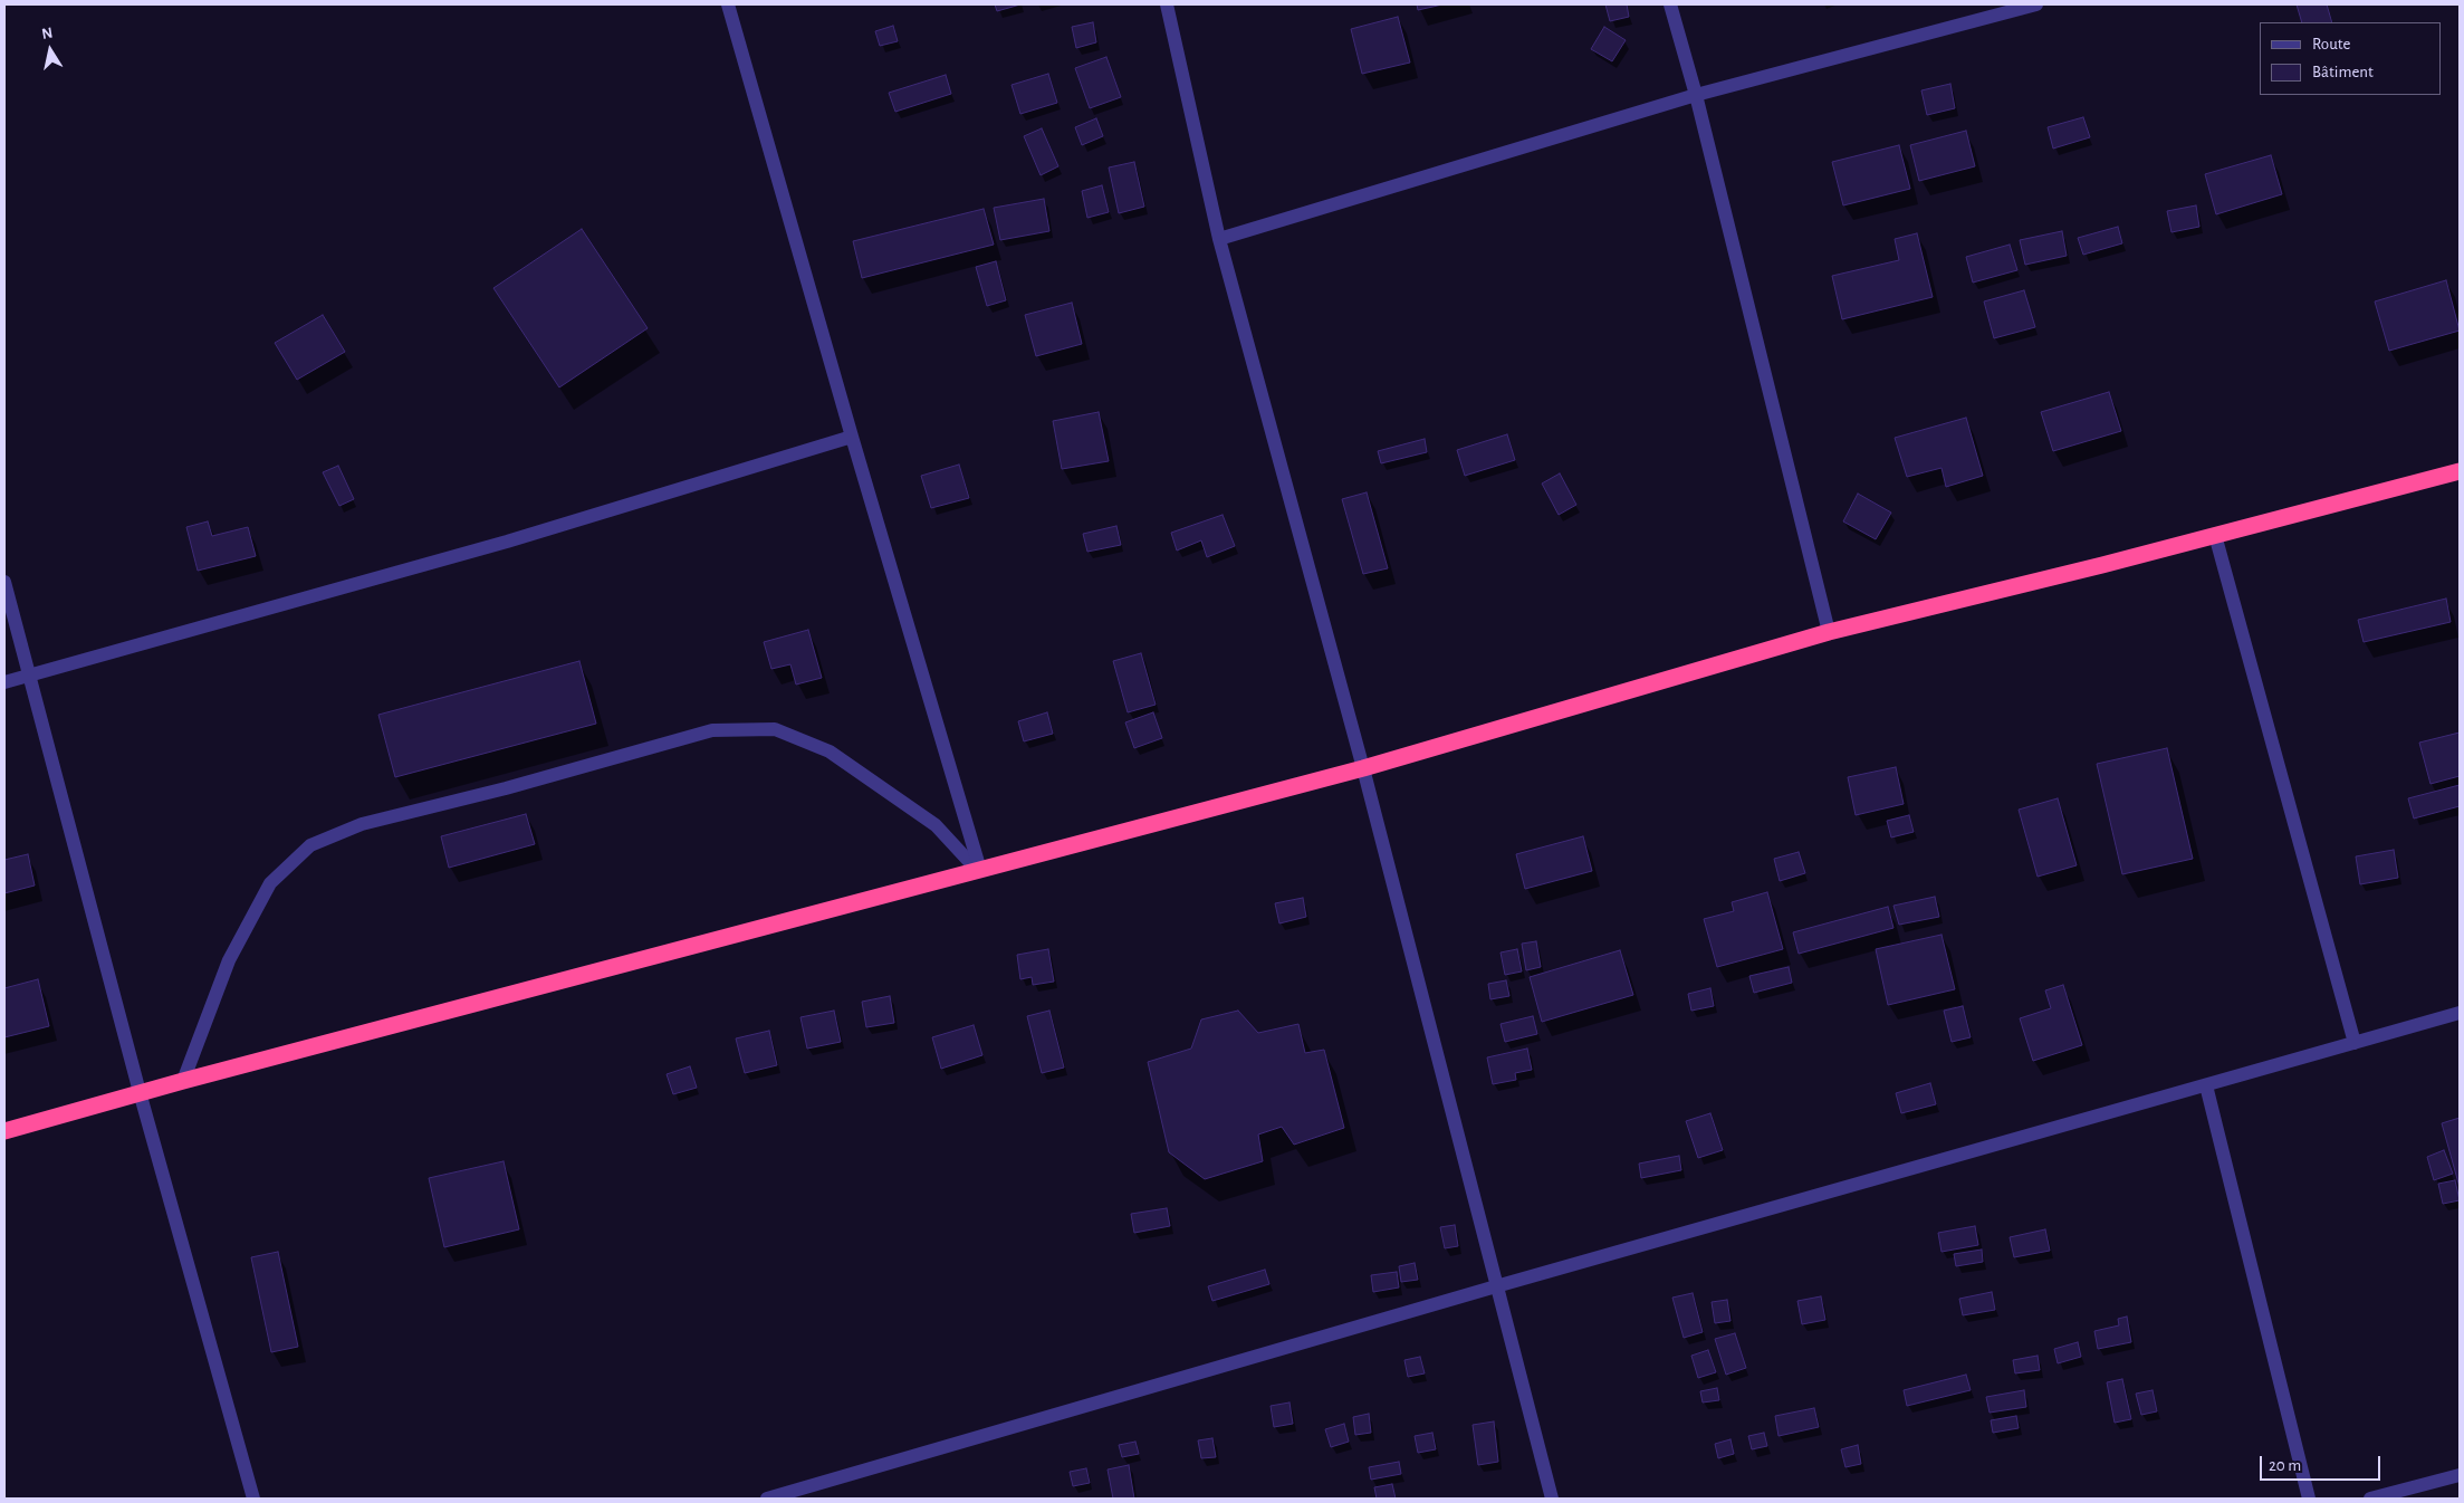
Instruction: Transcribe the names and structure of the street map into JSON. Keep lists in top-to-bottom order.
{
  "legend": ["Route", "Bâtiment"],
  "scale_bar": "20 m",
  "north": "top"
}
